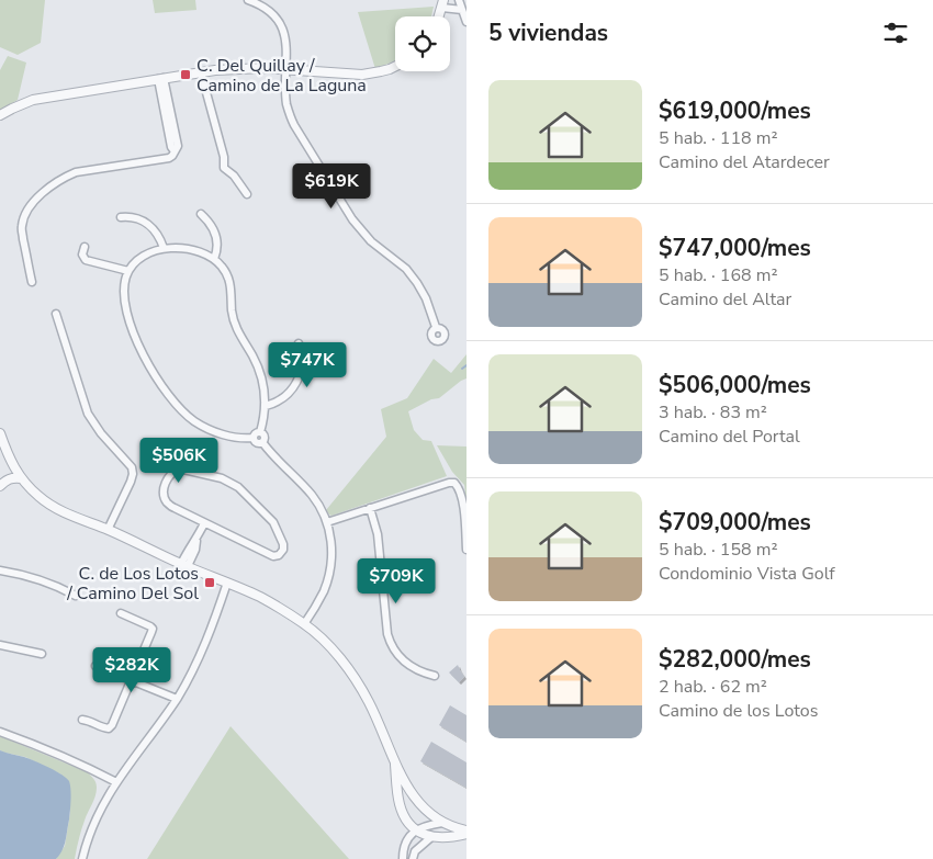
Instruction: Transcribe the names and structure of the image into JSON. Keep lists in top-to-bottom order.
{
  "places": {
    "transit": ["C. Del Quillay / Camino de La Laguna", "C. de Los Lotos / Camino Del Sol"]
  },
  "page": {
    "heading": "5 viviendas",
    "list": [
      {
        "name": "$619,000/mes",
        "note": "5 hab. · 118 m² · Camino del Atardecer"
      },
      {
        "name": "$747,000/mes",
        "note": "5 hab. · 168 m² · Camino del Altar"
      },
      {
        "name": "$506,000/mes",
        "note": "3 hab. · 83 m² · Camino del Portal"
      },
      {
        "name": "$709,000/mes",
        "note": "5 hab. · 158 m² · Condominio Vista Golf"
      },
      {
        "name": "$282,000/mes",
        "note": "2 hab. · 62 m² · Camino de los Lotos"
      }
    ],
    "price": [
      "$619K",
      "$747K",
      "$506K",
      "$709K",
      "$282K"
    ]
  }
}
